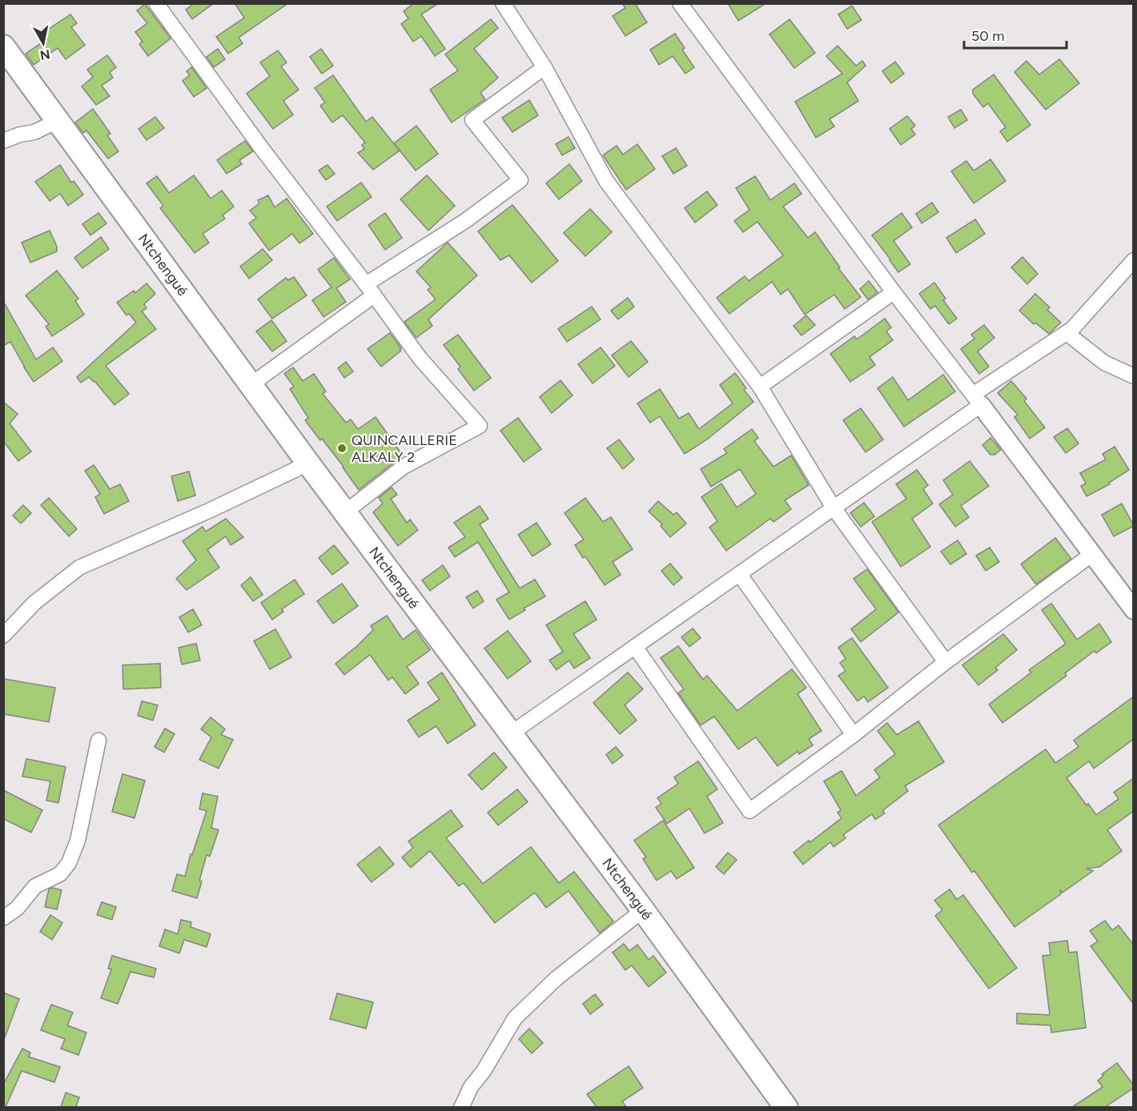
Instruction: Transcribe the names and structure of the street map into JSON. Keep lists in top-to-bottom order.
{
  "streets": {
    "main road": ["Ntchengué"]
  },
  "places": ["QUINCAILLERIE ALKALY 2"],
  "scale_bar": "50 m",
  "north": "bottom"
}
